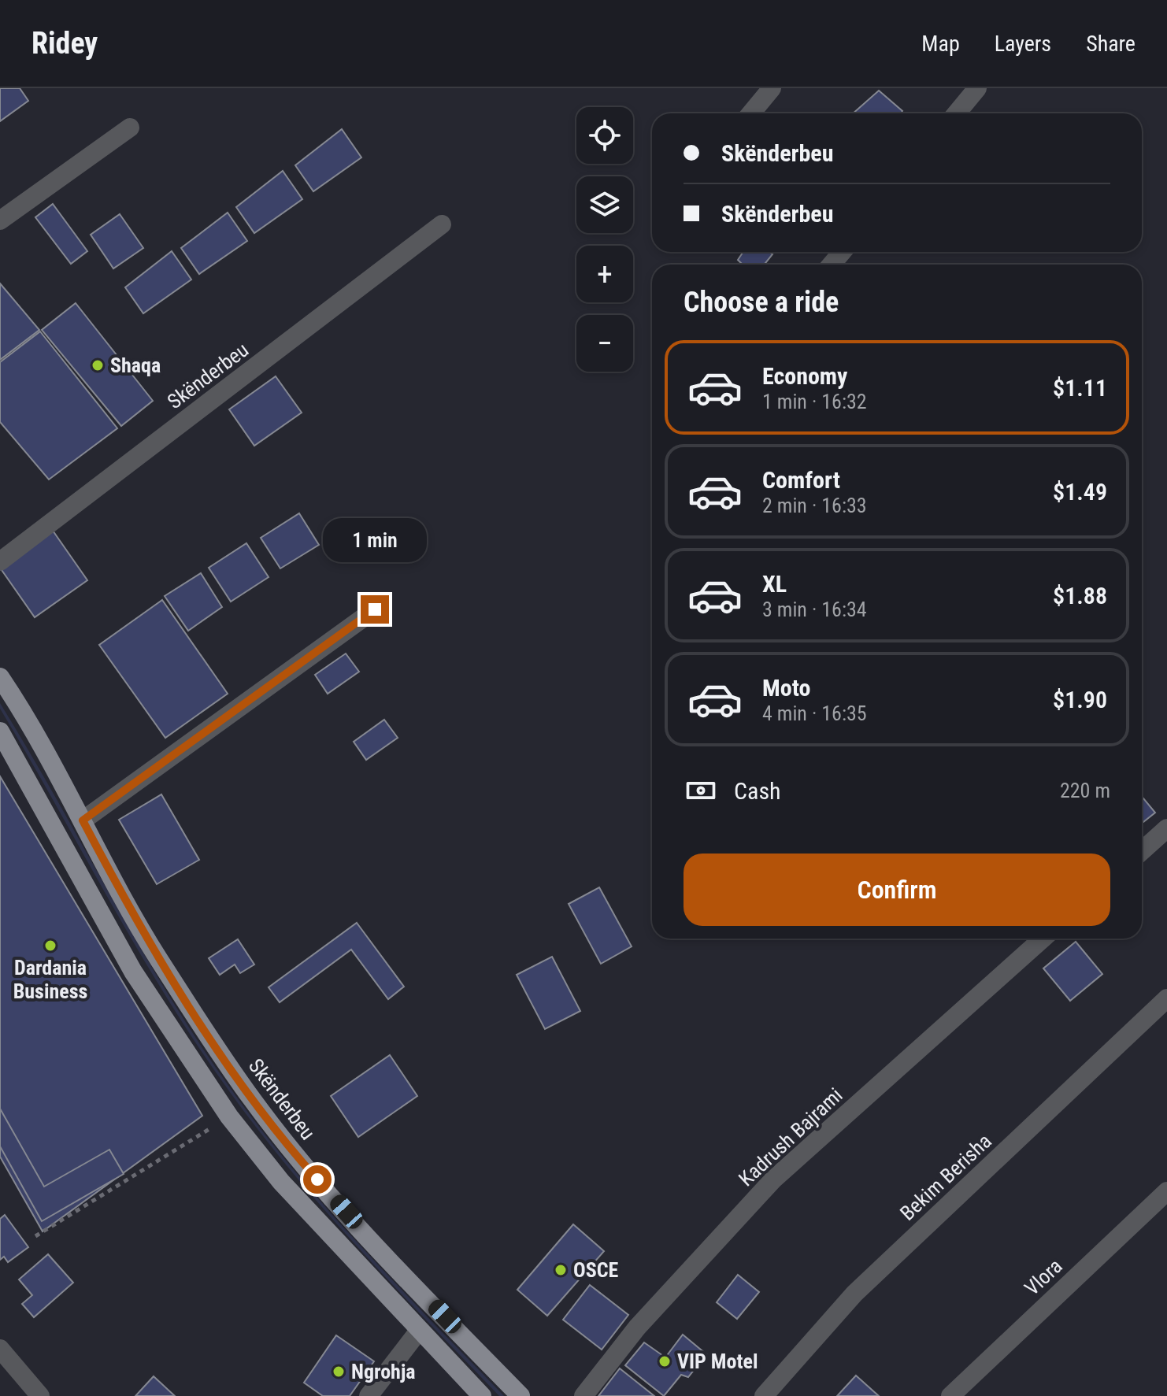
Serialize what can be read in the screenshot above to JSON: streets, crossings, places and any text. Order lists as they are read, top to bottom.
{
  "streets": {
    "main road": ["Skënderbeu"],
    "street": ["Kadrush Bajrami", "Bekim Berisha", "Vlora"]
  },
  "places": [
    "Shaqa",
    "Dardania Business",
    "OSCE",
    "VIP Motel",
    "Ngrohja"
  ],
  "page": {
    "header": "Ridey",
    "nav": ["Map", "Layers", "Share"],
    "map_buttons": ["+", "−"],
    "banner": ["Skënderbeu", "Skënderbeu"],
    "heading": "Choose a ride",
    "list": [
      {
        "name": "Economy",
        "note": "1 min · 16:32",
        "value": "$1.11"
      },
      {
        "name": "Comfort",
        "note": "2 min · 16:33",
        "value": "$1.49"
      },
      {
        "name": "XL",
        "note": "3 min · 16:34",
        "value": "$1.88"
      },
      {
        "name": "Moto",
        "note": "4 min · 16:35",
        "value": "$1.90"
      }
    ],
    "bubble": "1 min",
    "pay": ["Cash", "220 m"],
    "buttons": "Confirm"
  }
}
